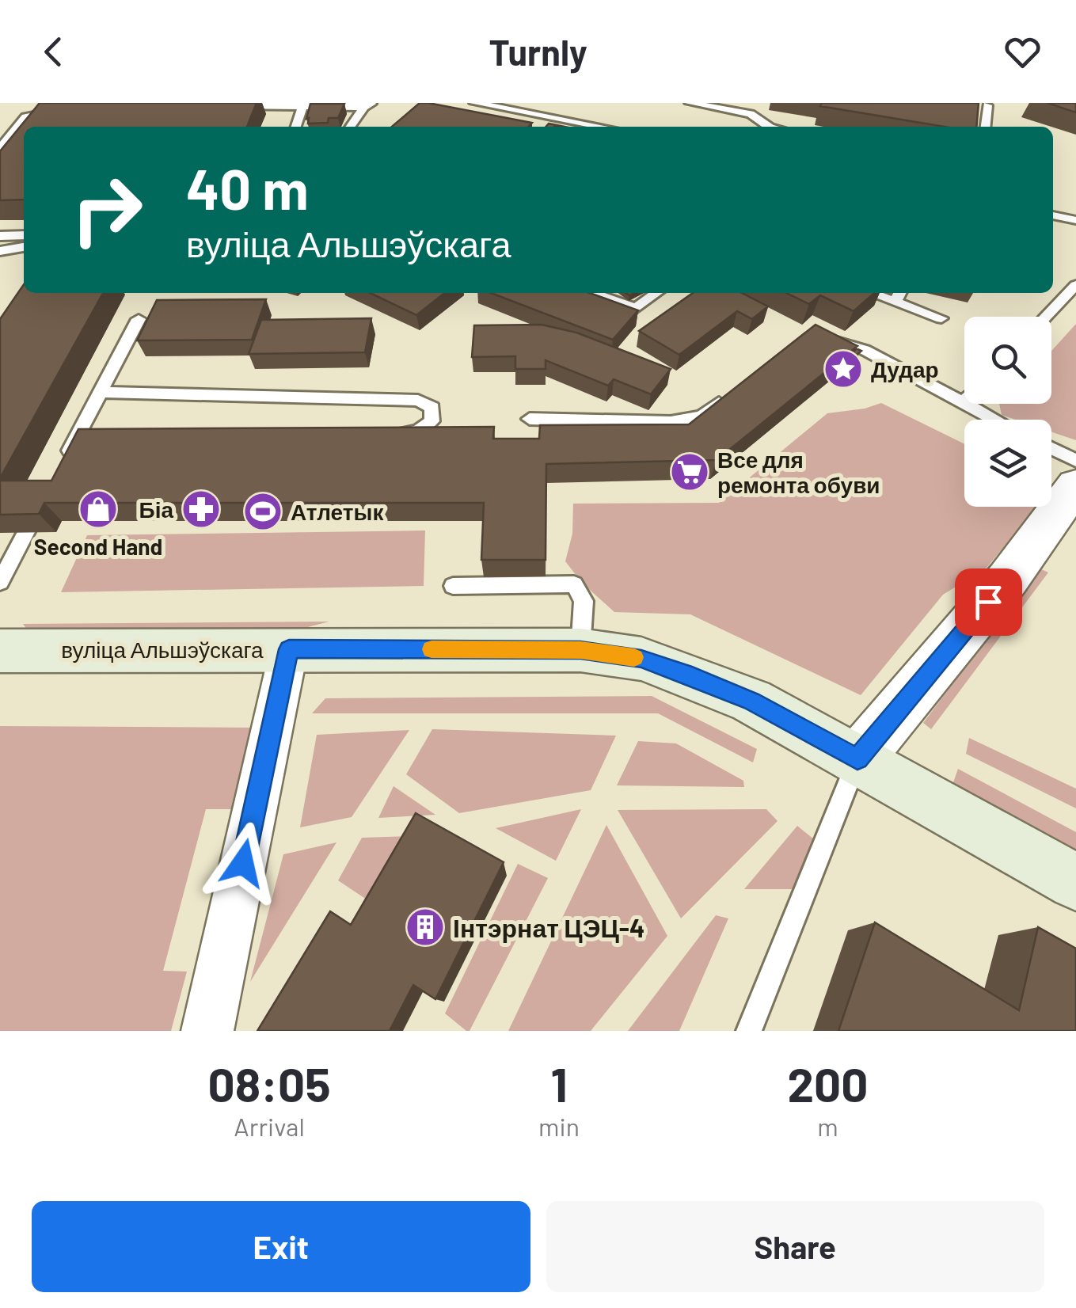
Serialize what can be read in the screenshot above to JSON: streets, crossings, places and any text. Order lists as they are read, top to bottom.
{
  "streets": {
    "main road": ["вуліца Альшэўскага"]
  },
  "places": {
    "place": ["Дудар"],
    "supermarket": ["Все для ремонта обуви"],
    "shop": ["Second Hand"],
    "pharmacy": ["Біа"],
    "sports": ["Атлетык"],
    "building": ["Інтэрнат ЦЭЦ-4"]
  },
  "page": {
    "header": "Turnly",
    "turn": ["40 m", "вуліца Альшэўскага"],
    "eta": [
      "08:05",
      "Arrival",
      "1",
      "min",
      "200",
      "m"
    ],
    "buttons": ["Exit", "Share"]
  }
}
